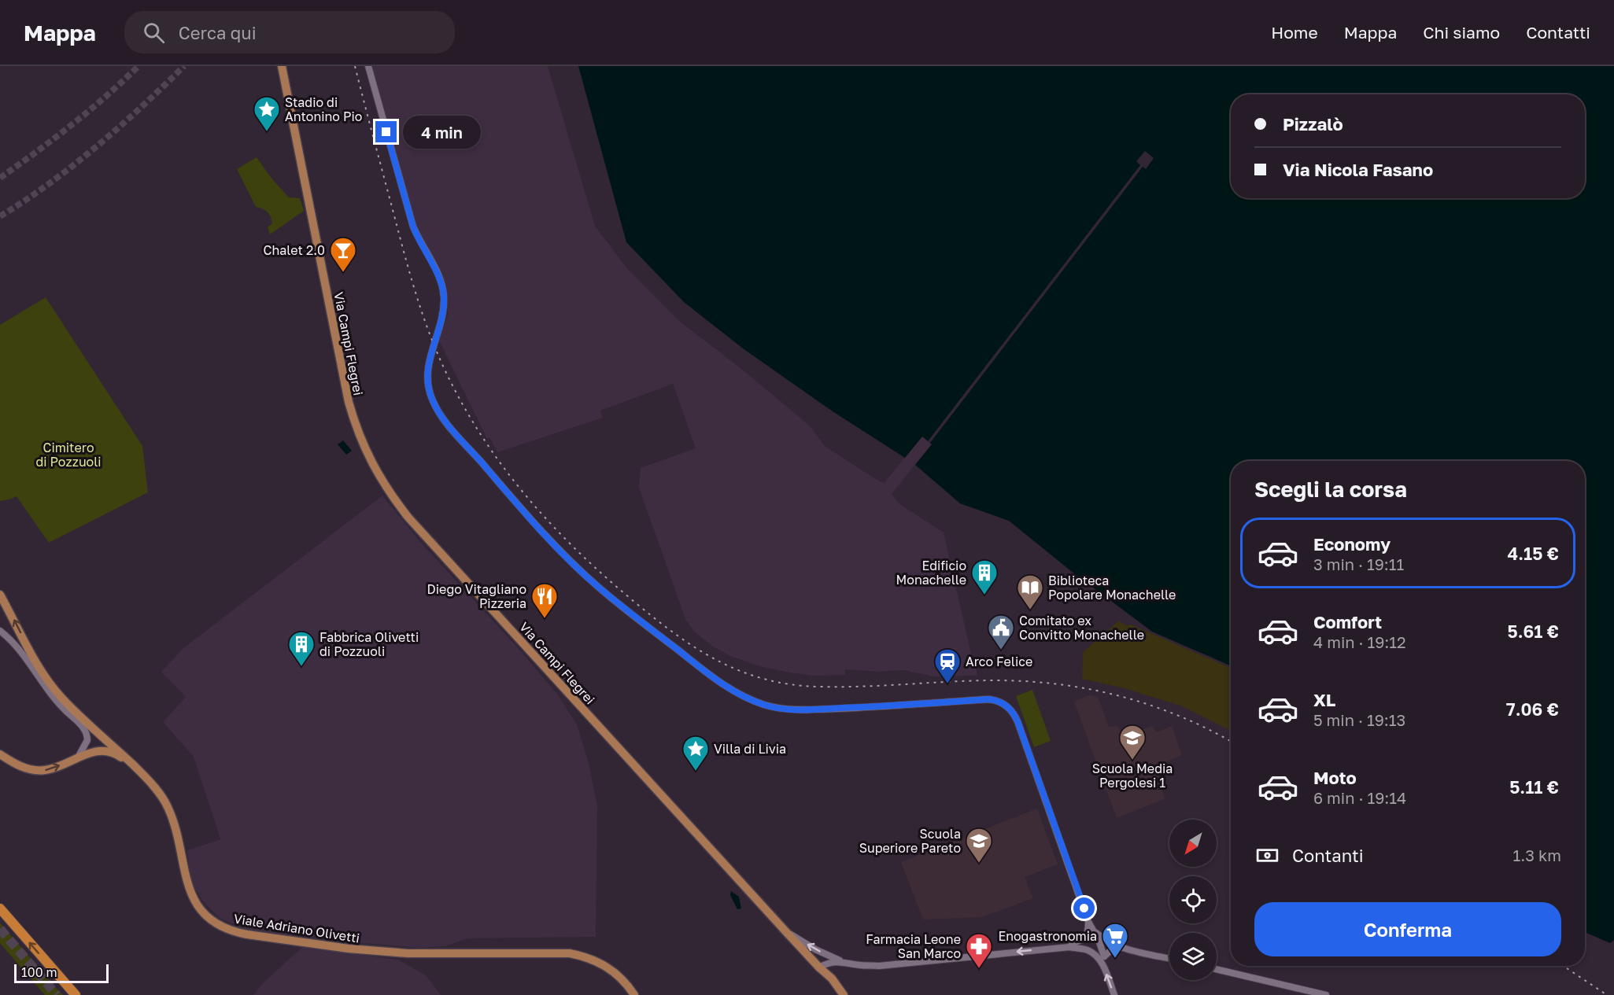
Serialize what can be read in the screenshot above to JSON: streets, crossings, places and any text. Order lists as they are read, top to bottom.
{
  "streets": {
    "main road": ["Via Campi Flegrei", "Viale Adriano Olivetti"]
  },
  "parks": ["Cimitero di Pozzuoli"],
  "places": {
    "place": ["Stadio di Antonino Pio", "Villa di Livia"],
    "bar": ["Chalet 2.0"],
    "building": ["Edificio Monachelle", "Fabbrica Olivetti di Pozzuoli"],
    "library": ["Biblioteca Popolare Monachelle"],
    "restaurant": ["Diego Vitagliano Pizzeria"],
    "public building": ["Comitato ex Convitto Monachelle"],
    "station": ["Arco Felice"],
    "school or university": ["Scuola Media Pergolesi 1", "Scuola Superiore Pareto"],
    "supermarket": ["Enogastronomia"],
    "pharmacy": ["Farmacia Leone San Marco"]
  },
  "scale_bar": "100 m",
  "north": "bottom left",
  "page": {
    "header": "Mappa",
    "search": "Cerca qui",
    "nav": [
      "Home",
      "Mappa",
      "Chi siamo",
      "Contatti"
    ],
    "banner": ["Pizzalò", "Via Nicola Fasano"],
    "bubble": "4 min",
    "heading": "Scegli la corsa",
    "list": [
      {
        "name": "Economy",
        "note": "3 min · 19:11",
        "value": "4.15 €"
      },
      {
        "name": "Comfort",
        "note": "4 min · 19:12",
        "value": "5.61 €"
      },
      {
        "name": "XL",
        "note": "5 min · 19:13",
        "value": "7.06 €"
      },
      {
        "name": "Moto",
        "note": "6 min · 19:14",
        "value": "5.11 €"
      }
    ],
    "pay": ["Contanti", "1.3 km"],
    "buttons": "Conferma",
    "scale": "100 m"
  }
}
